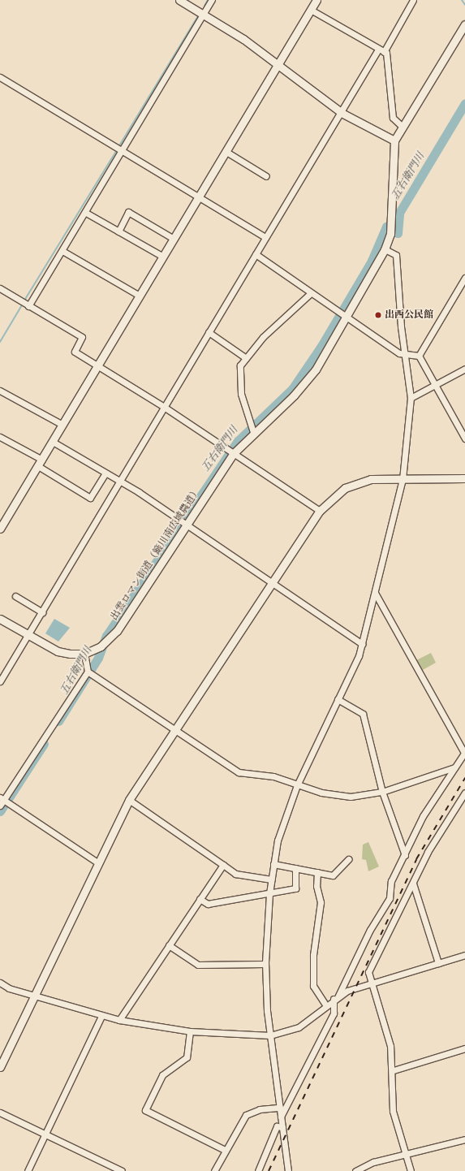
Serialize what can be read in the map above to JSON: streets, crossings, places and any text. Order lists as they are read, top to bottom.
{
  "streets": {
    "street": ["出雲ロマン街道（簸川南広域農道）"]
  },
  "water": ["五右衛門川"],
  "places": ["出西公民館"]
}
